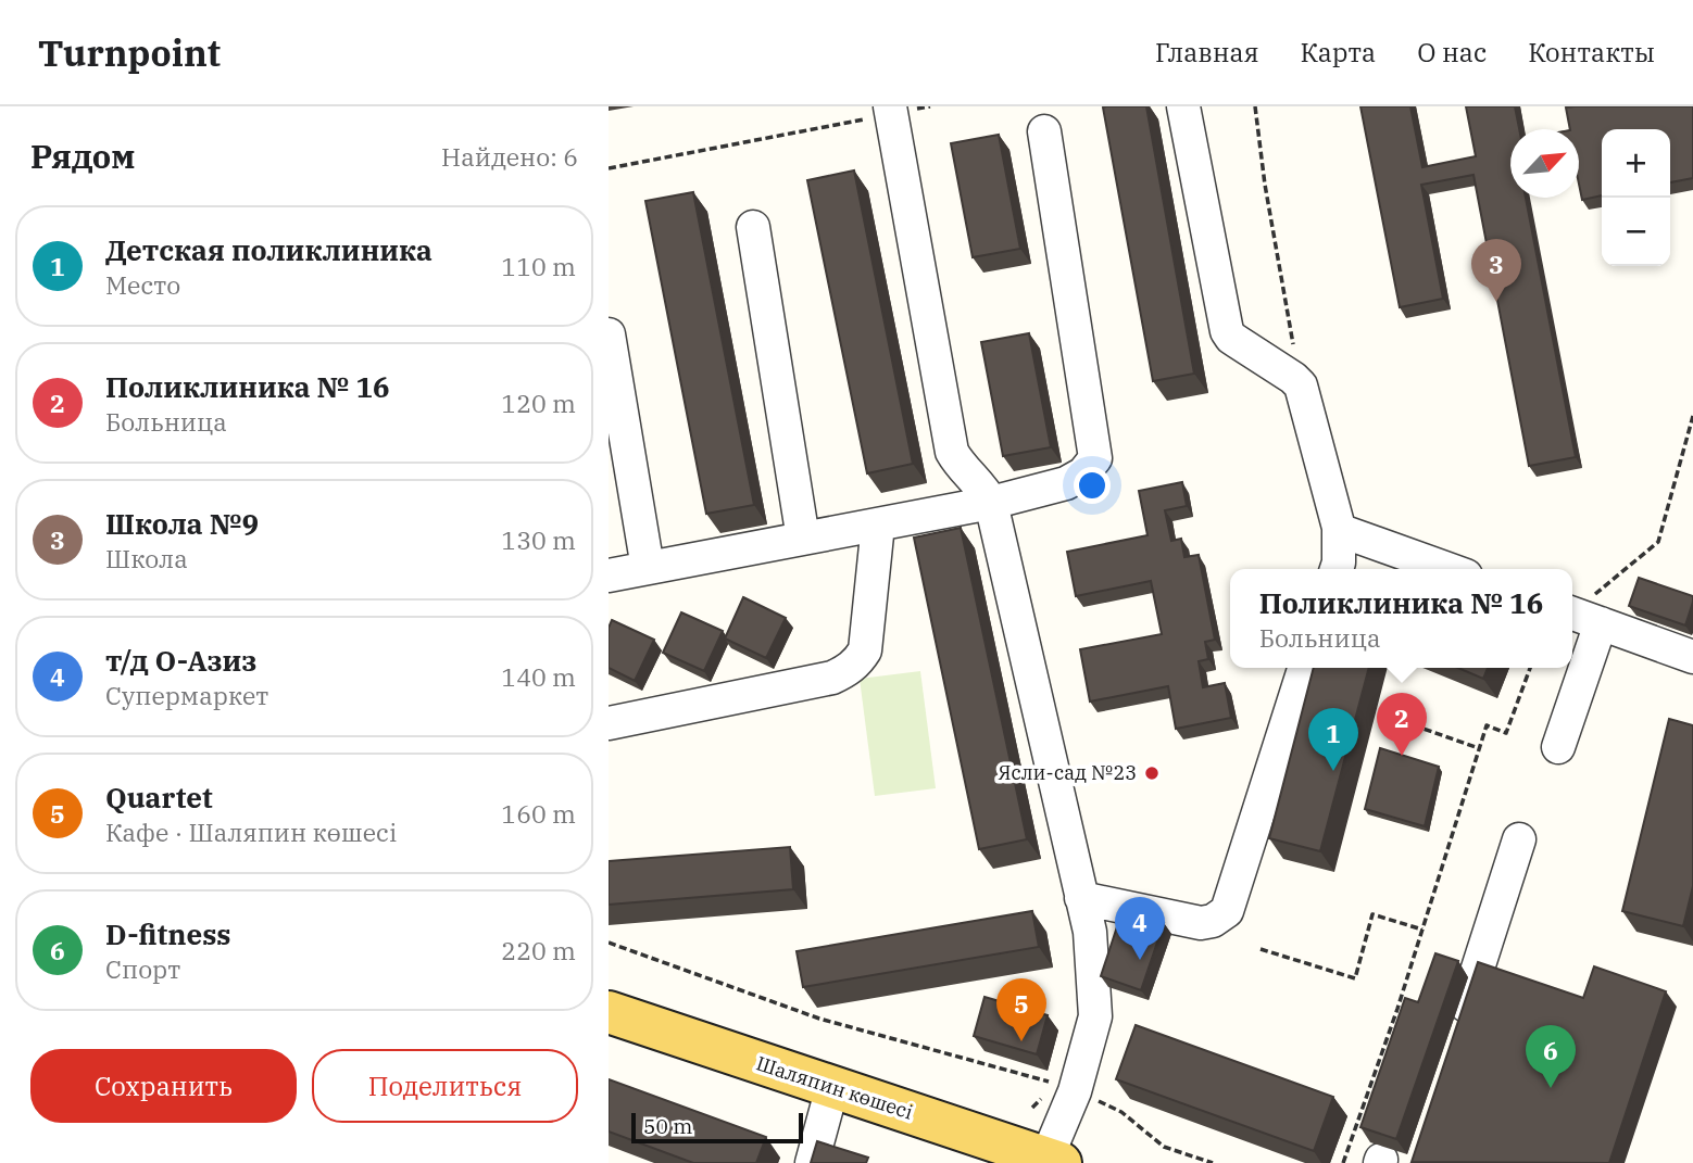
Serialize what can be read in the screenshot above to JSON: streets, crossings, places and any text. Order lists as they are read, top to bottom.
{
  "streets": {
    "main road": ["Шаляпин көшесі"]
  },
  "places": ["Ясли-сад №23"],
  "scale_bar": "50 m",
  "north": "top right",
  "page": {
    "header": "Turnpoint",
    "nav": [
      "Главная",
      "Карта",
      "О нас",
      "Контакты"
    ],
    "heading": ["Рядом", "Найдено: 6"],
    "map_buttons": ["+", "−"],
    "list": [
      {
        "mark": "1",
        "name": "Детская поликлиника",
        "note": "Место",
        "value": "110 m"
      },
      {
        "mark": "2",
        "name": "Поликлиника № 16",
        "note": "Больница",
        "value": "120 m"
      },
      {
        "mark": "3",
        "name": "Школа №9",
        "note": "Школа",
        "value": "130 m"
      },
      {
        "mark": "4",
        "name": "т/д О-Азиз",
        "note": "Супермаркет",
        "value": "140 m"
      },
      {
        "mark": "5",
        "name": "Quartet",
        "note": "Кафе · Шаляпин көшесі",
        "value": "160 m"
      },
      {
        "mark": "6",
        "name": "D-fitness",
        "note": "Спорт",
        "value": "220 m"
      }
    ],
    "pins": [
      "3",
      "2",
      "1",
      "4",
      "5",
      "6"
    ],
    "popup": ["Поликлиника № 16", "Больница"],
    "buttons": ["Сохранить", "Поделиться"],
    "scale": "50 m"
  }
}
